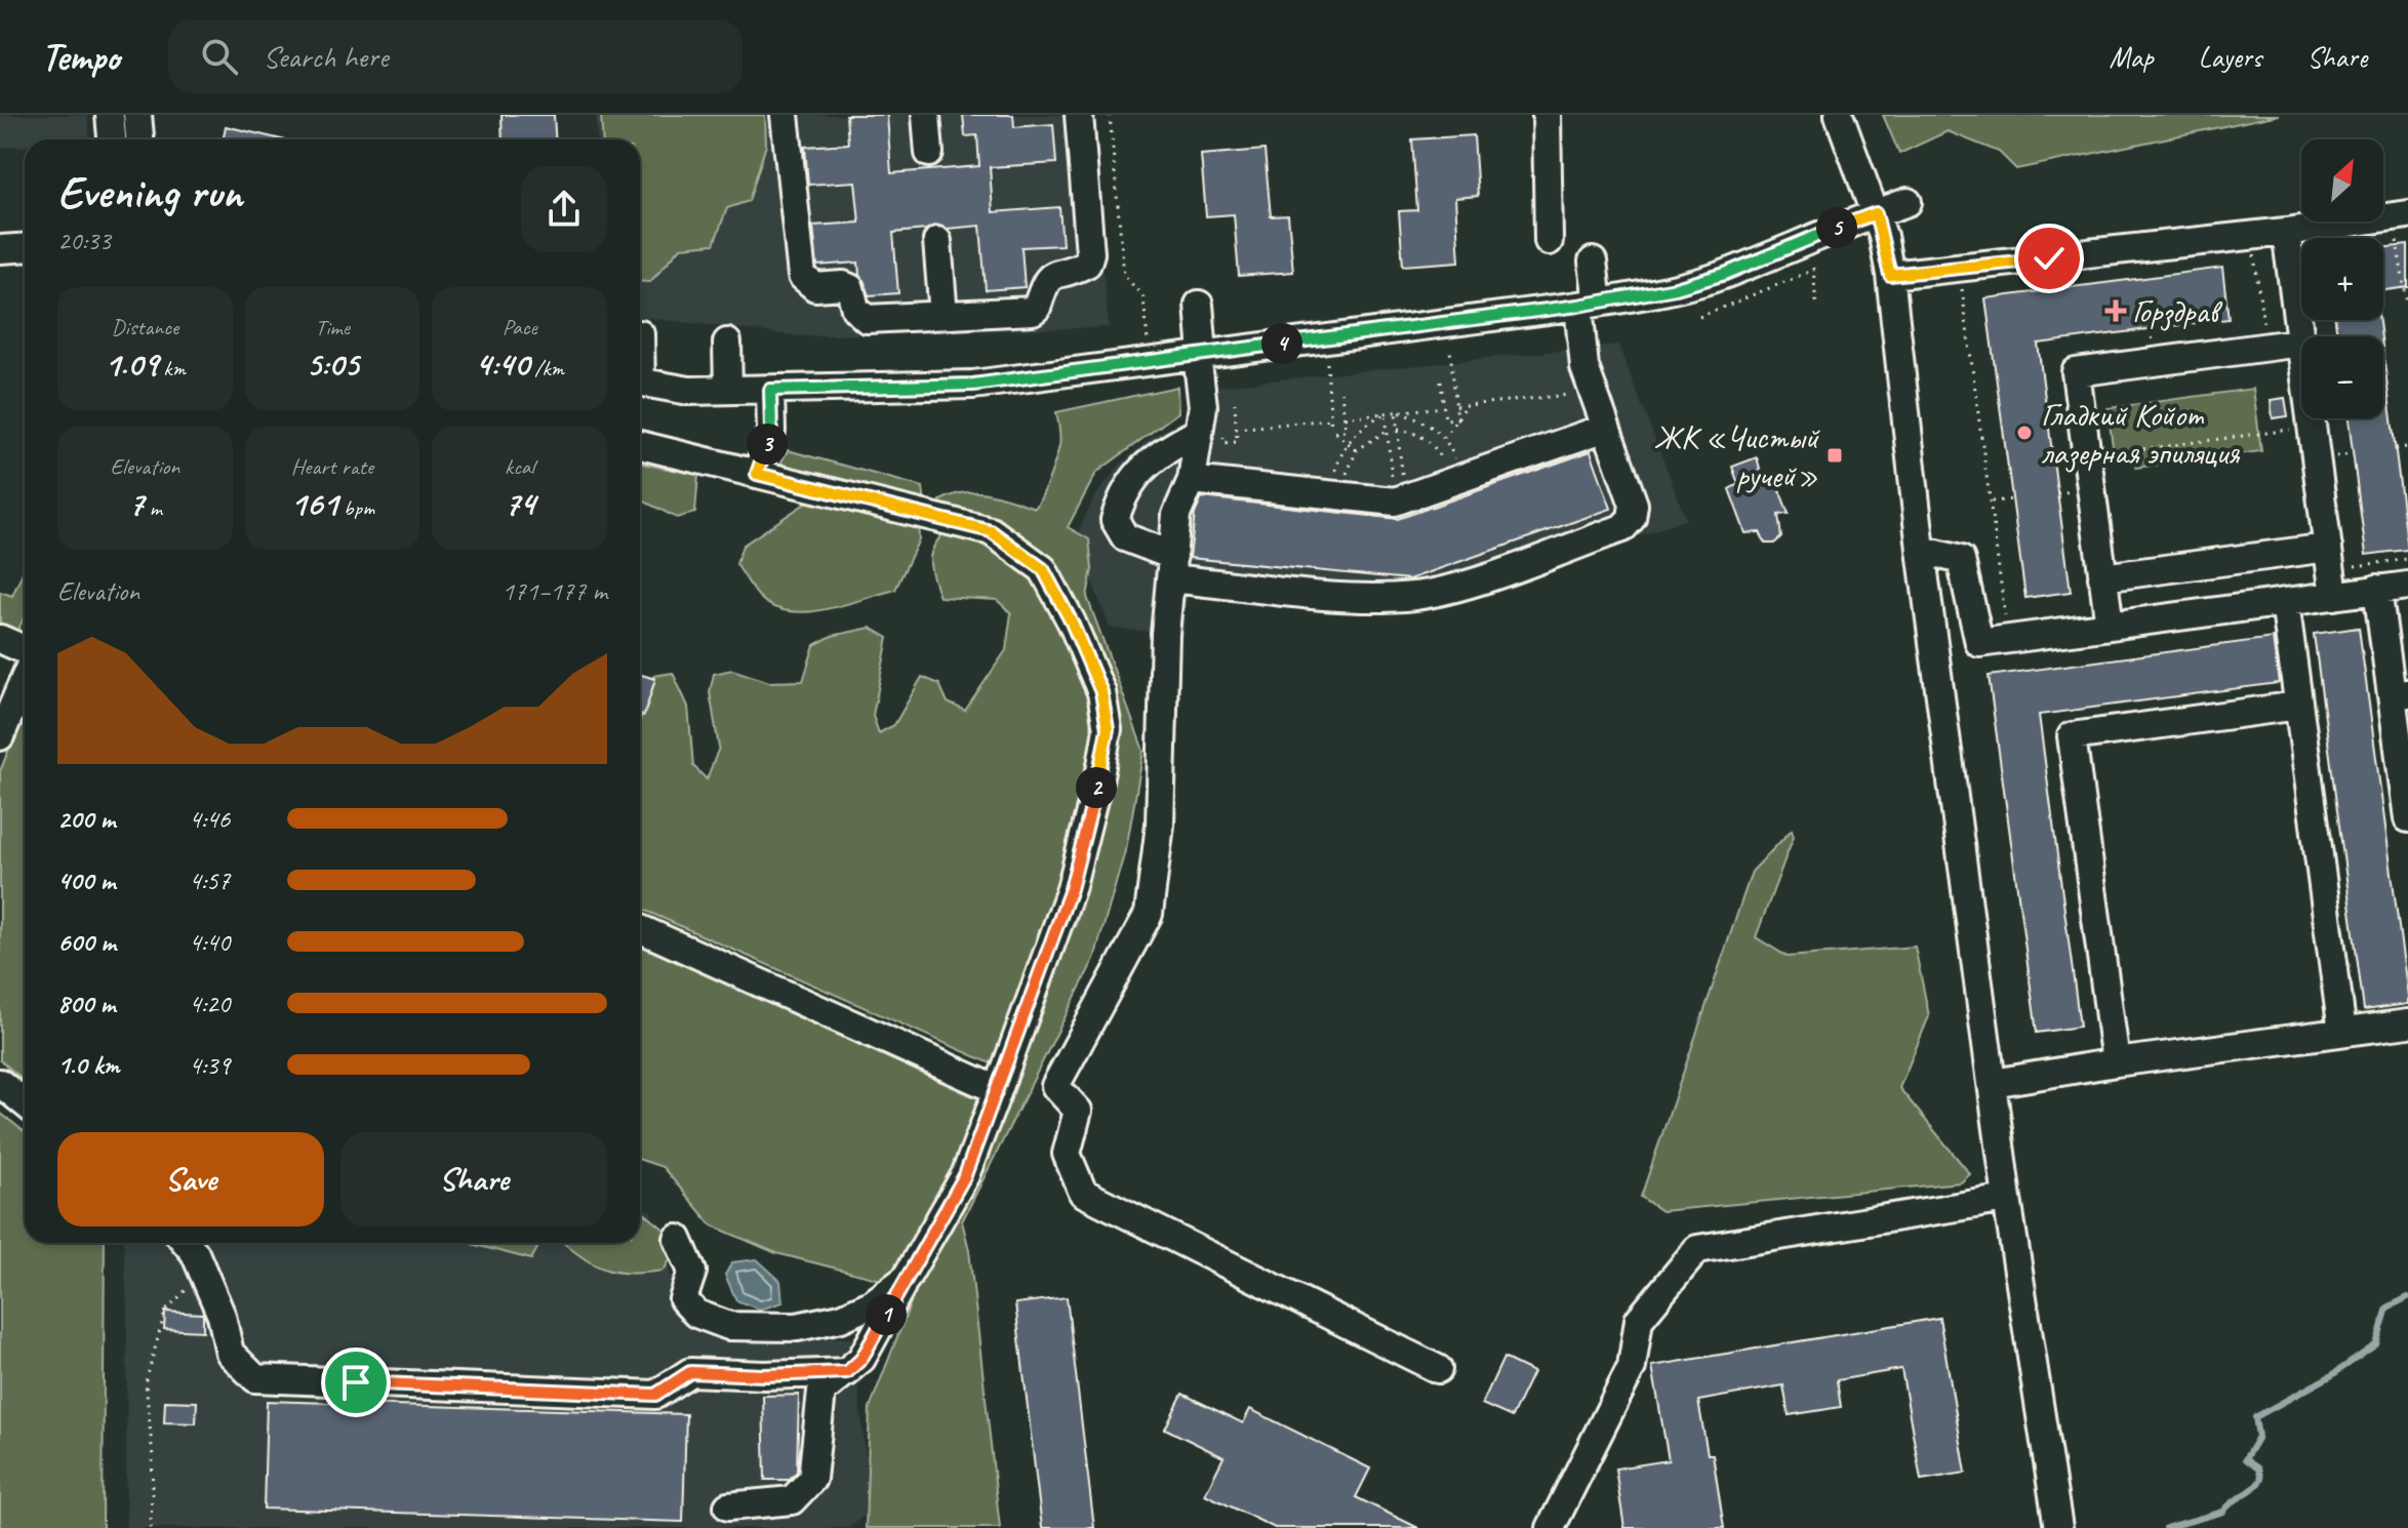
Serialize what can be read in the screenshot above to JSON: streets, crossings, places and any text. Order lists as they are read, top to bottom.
{
  "places": {
    "health": ["Горздрав"],
    "other": ["Гладкий Койот лазерная эпиляция"],
    "transit": ["ЖК «Чистый ручей»"]
  },
  "north": "top right",
  "page": {
    "header": "Tempo",
    "search": "Search here",
    "nav": ["Map", "Layers", "Share"],
    "map_buttons": ["+", "−"],
    "heading": ["Evening run", "20:33"],
    "pins": [
      "5",
      "4",
      "3",
      "2",
      "1"
    ],
    "stats": [
      ["Distance", "1.09 km"],
      ["Time", "5:05"],
      ["Pace", "4:40 /km"],
      ["Elevation", "7 m"],
      ["Heart rate", "161 bpm"],
      ["kcal", "74"]
    ],
    "chart": ["Elevation", "171–177 m"],
    "list": [
      {
        "name": "200 m",
        "note": "4:46"
      },
      {
        "name": "400 m",
        "note": "4:57"
      },
      {
        "name": "600 m",
        "note": "4:40"
      },
      {
        "name": "800 m",
        "note": "4:20"
      },
      {
        "name": "1.0 km",
        "note": "4:39"
      }
    ],
    "buttons": ["Save", "Share"]
  }
}
